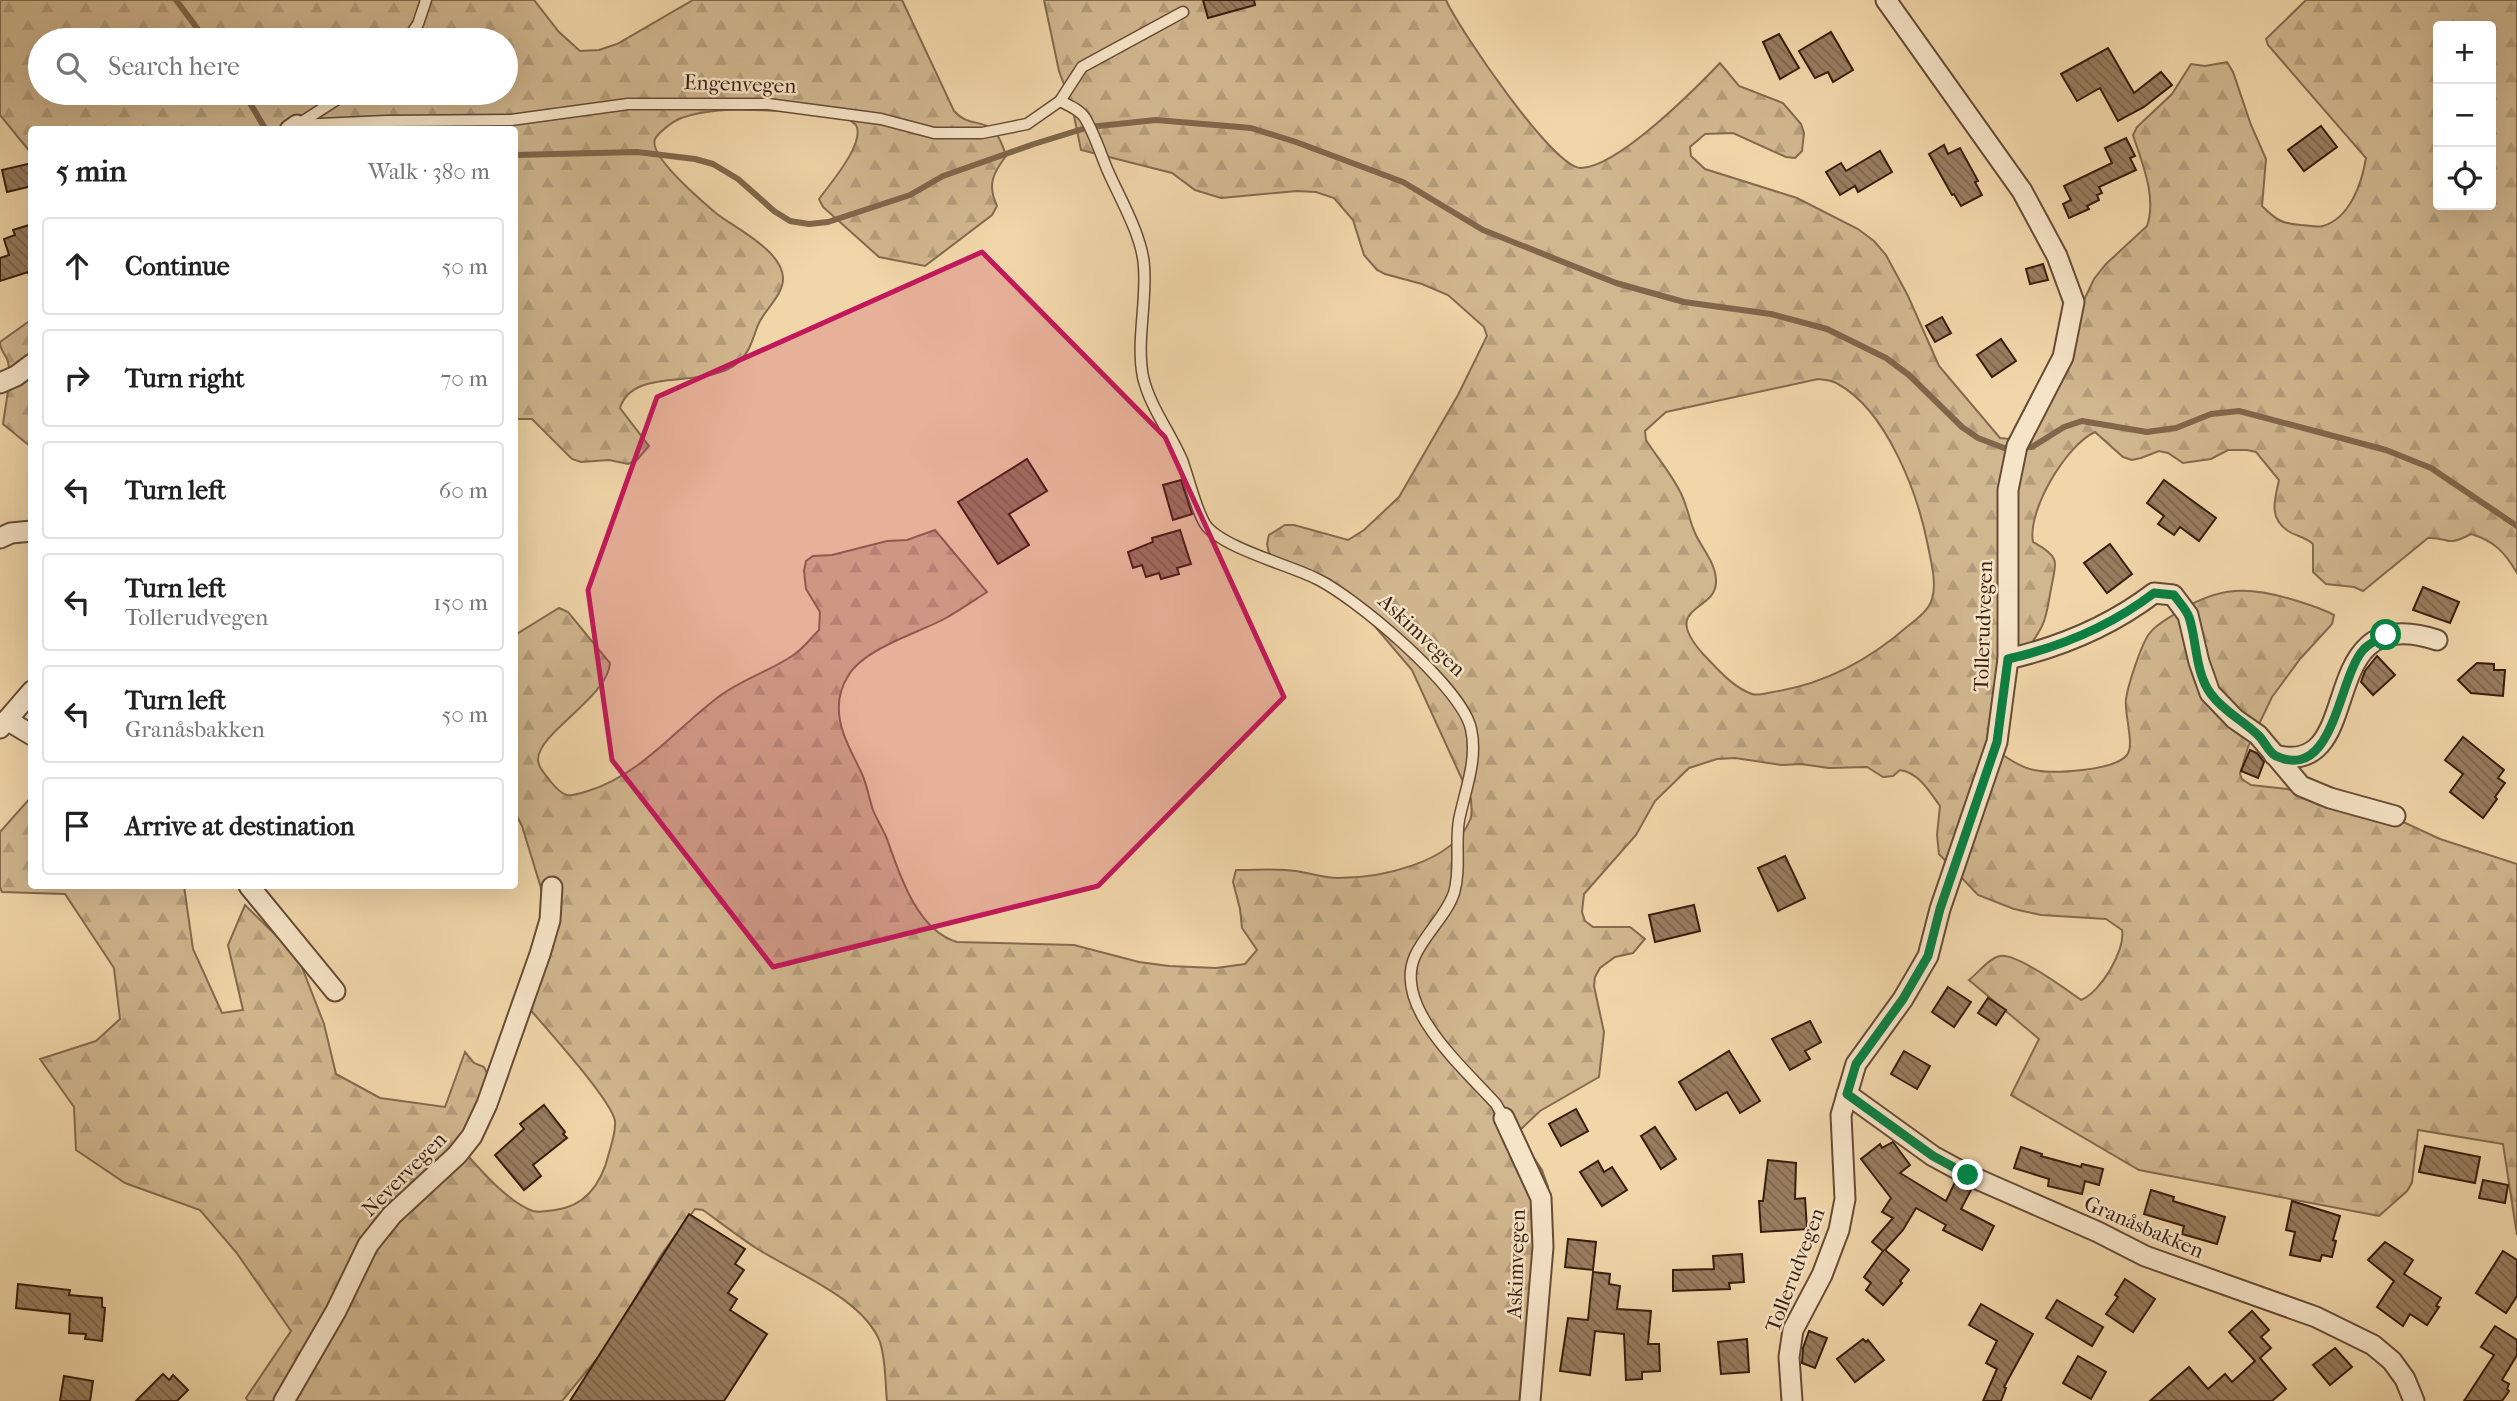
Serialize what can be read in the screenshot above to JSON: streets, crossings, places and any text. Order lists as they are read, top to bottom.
{
  "streets": {
    "street": [
      "Tollerudvegen",
      "Askimvegen",
      "Nevervegen",
      "Granåsbakken"
    ],
    "lane": ["Engenvegen"]
  },
  "crossings": [
    ["Engenvegen", "Askimvegen"],
    ["Tollerudvegen", "Granåsbakken"]
  ],
  "page": {
    "map_buttons": ["+", "−"],
    "search": "Search here",
    "heading": ["5 min", "Walk · 380 m"],
    "list": [
      ["Continue", "50 m"],
      ["Turn right", "70 m"],
      ["Turn left", "60 m"],
      ["Turn left", "Tollerudvegen", "150 m"],
      ["Turn left", "Granåsbakken", "50 m"],
      "Arrive at destination"
    ]
  }
}
